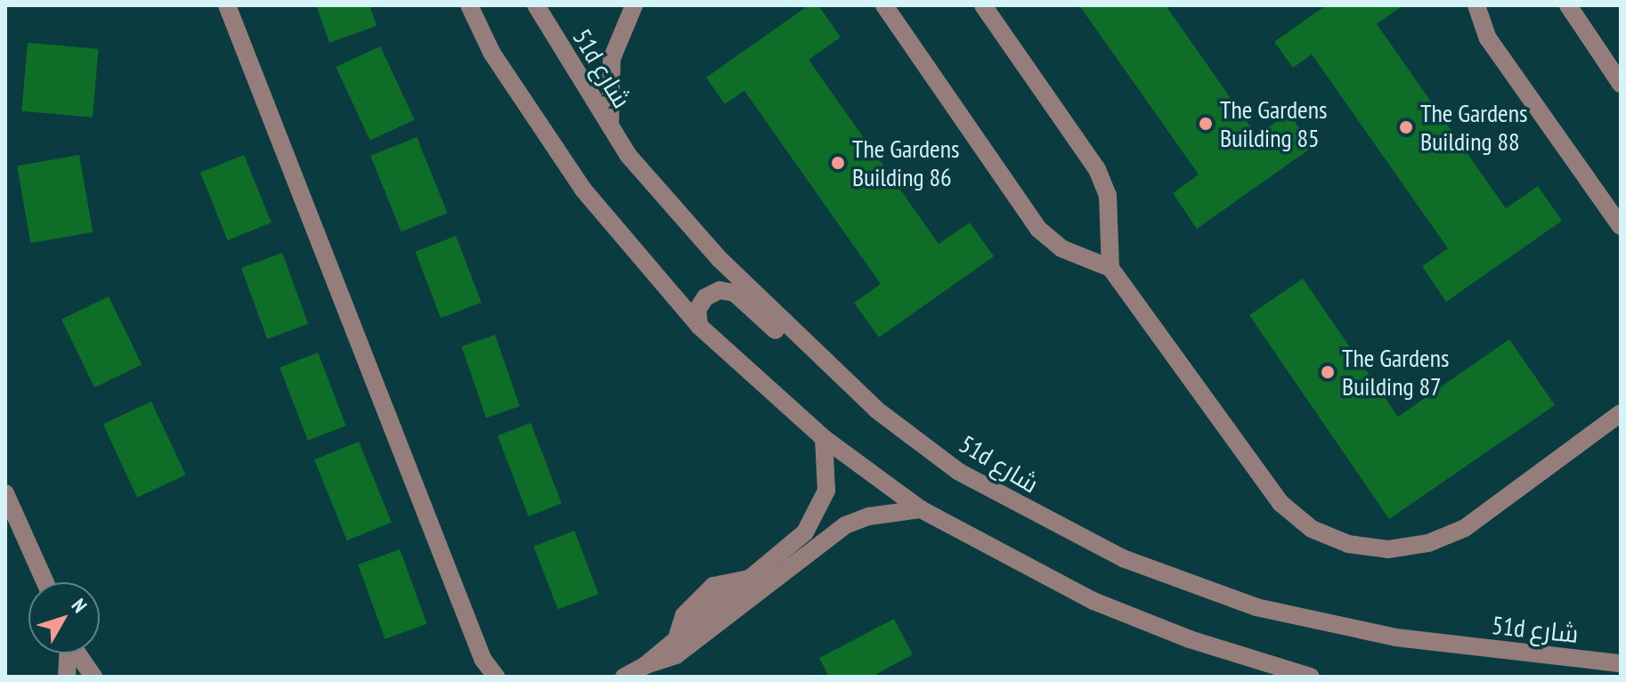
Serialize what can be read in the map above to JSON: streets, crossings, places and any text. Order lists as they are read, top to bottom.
{
  "streets": {
    "street": ["51d شارع"]
  },
  "places": [
    "The Gardens Building 85",
    "The Gardens Building 88",
    "The Gardens Building 86",
    "The Gardens Building 87"
  ],
  "north": "top right"
}
